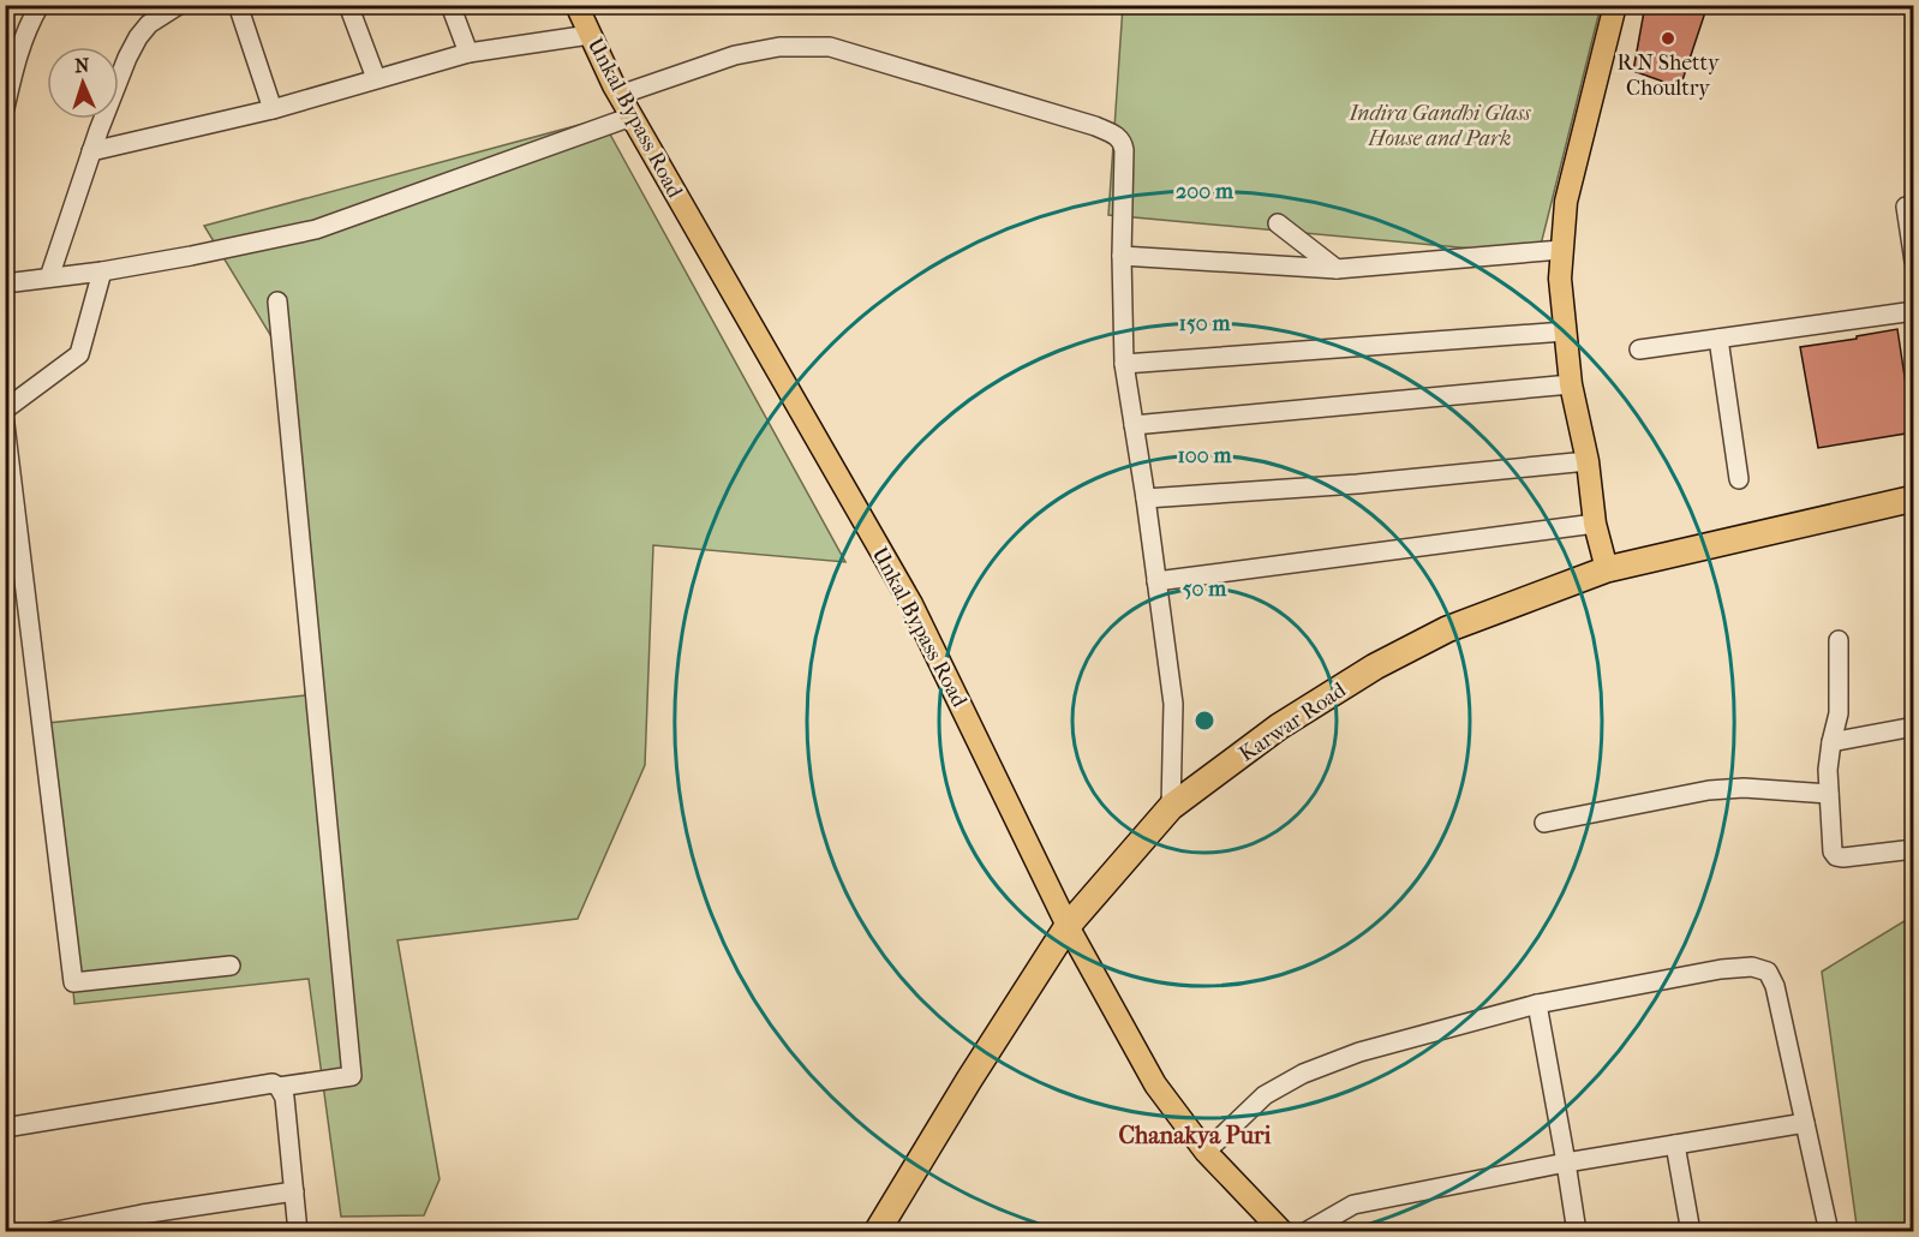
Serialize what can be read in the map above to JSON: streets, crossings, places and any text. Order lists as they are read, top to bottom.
{
  "streets": {
    "highway": ["Karwar Road"],
    "main road": ["Unkal Bypass Road"]
  },
  "crossings": [
    ["Unkal Bypass Road", "Karwar Road"]
  ],
  "districts": ["Chanakya Puri"],
  "parks": ["Indira Gandhi Glass House and Park"],
  "places": ["R N Shetty Choultry"],
  "north": "top",
  "rings": [
    "200 m",
    "150 m",
    "100 m",
    "50 m"
  ]
}
